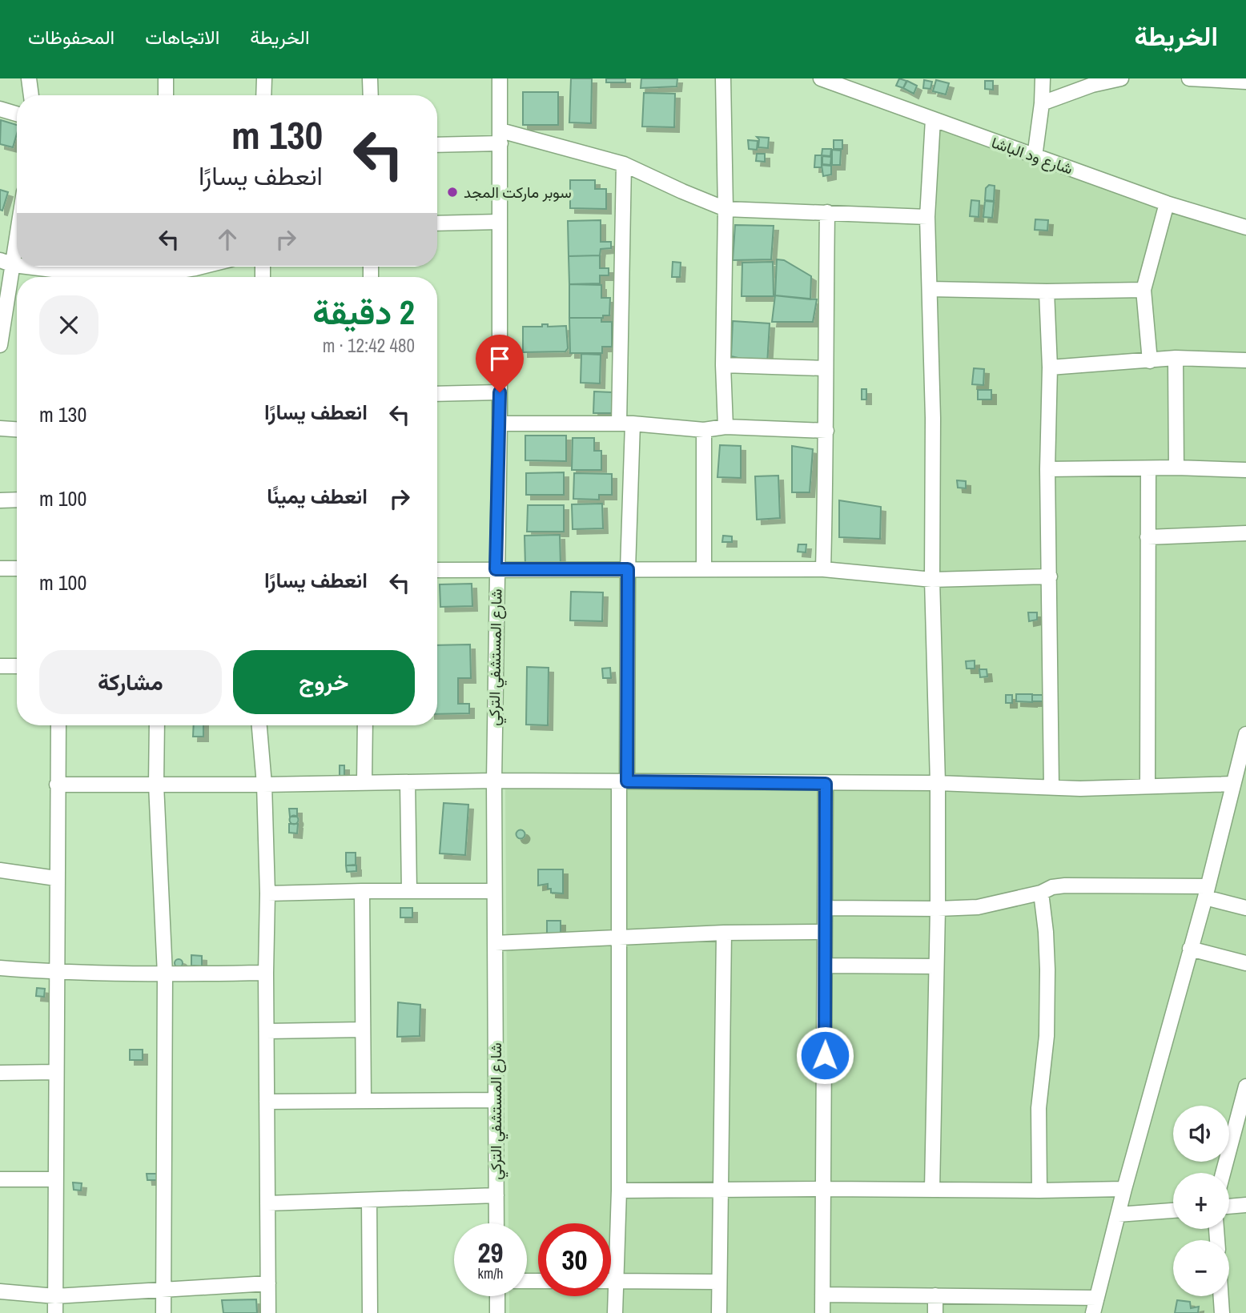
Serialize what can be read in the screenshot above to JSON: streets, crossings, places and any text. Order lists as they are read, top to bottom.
{
  "streets": {
    "street": ["شارع ود الباشا", "شارع المستشفي التركي"]
  },
  "places": ["سوبر ماركت المجد"],
  "page": {
    "header": "الخريطة",
    "nav": ["الخريطة", "الاتجاهات", "المحفوظات"],
    "turn": ["130 m", "انعطف يسارًا"],
    "heading": ["2 دقيقة", "480 m · 12:42"],
    "list": [
      {
        "name": "انعطف يسارًا",
        "value": "130 m"
      },
      {
        "name": "انعطف يمينًا",
        "value": "100 m"
      },
      {
        "name": "انعطف يسارًا",
        "value": "100 m"
      }
    ],
    "buttons": ["خروج", "مشاركة"],
    "map_buttons": ["+", "−"],
    "speed": "29 km/h",
    "limit": "30"
  }
}
